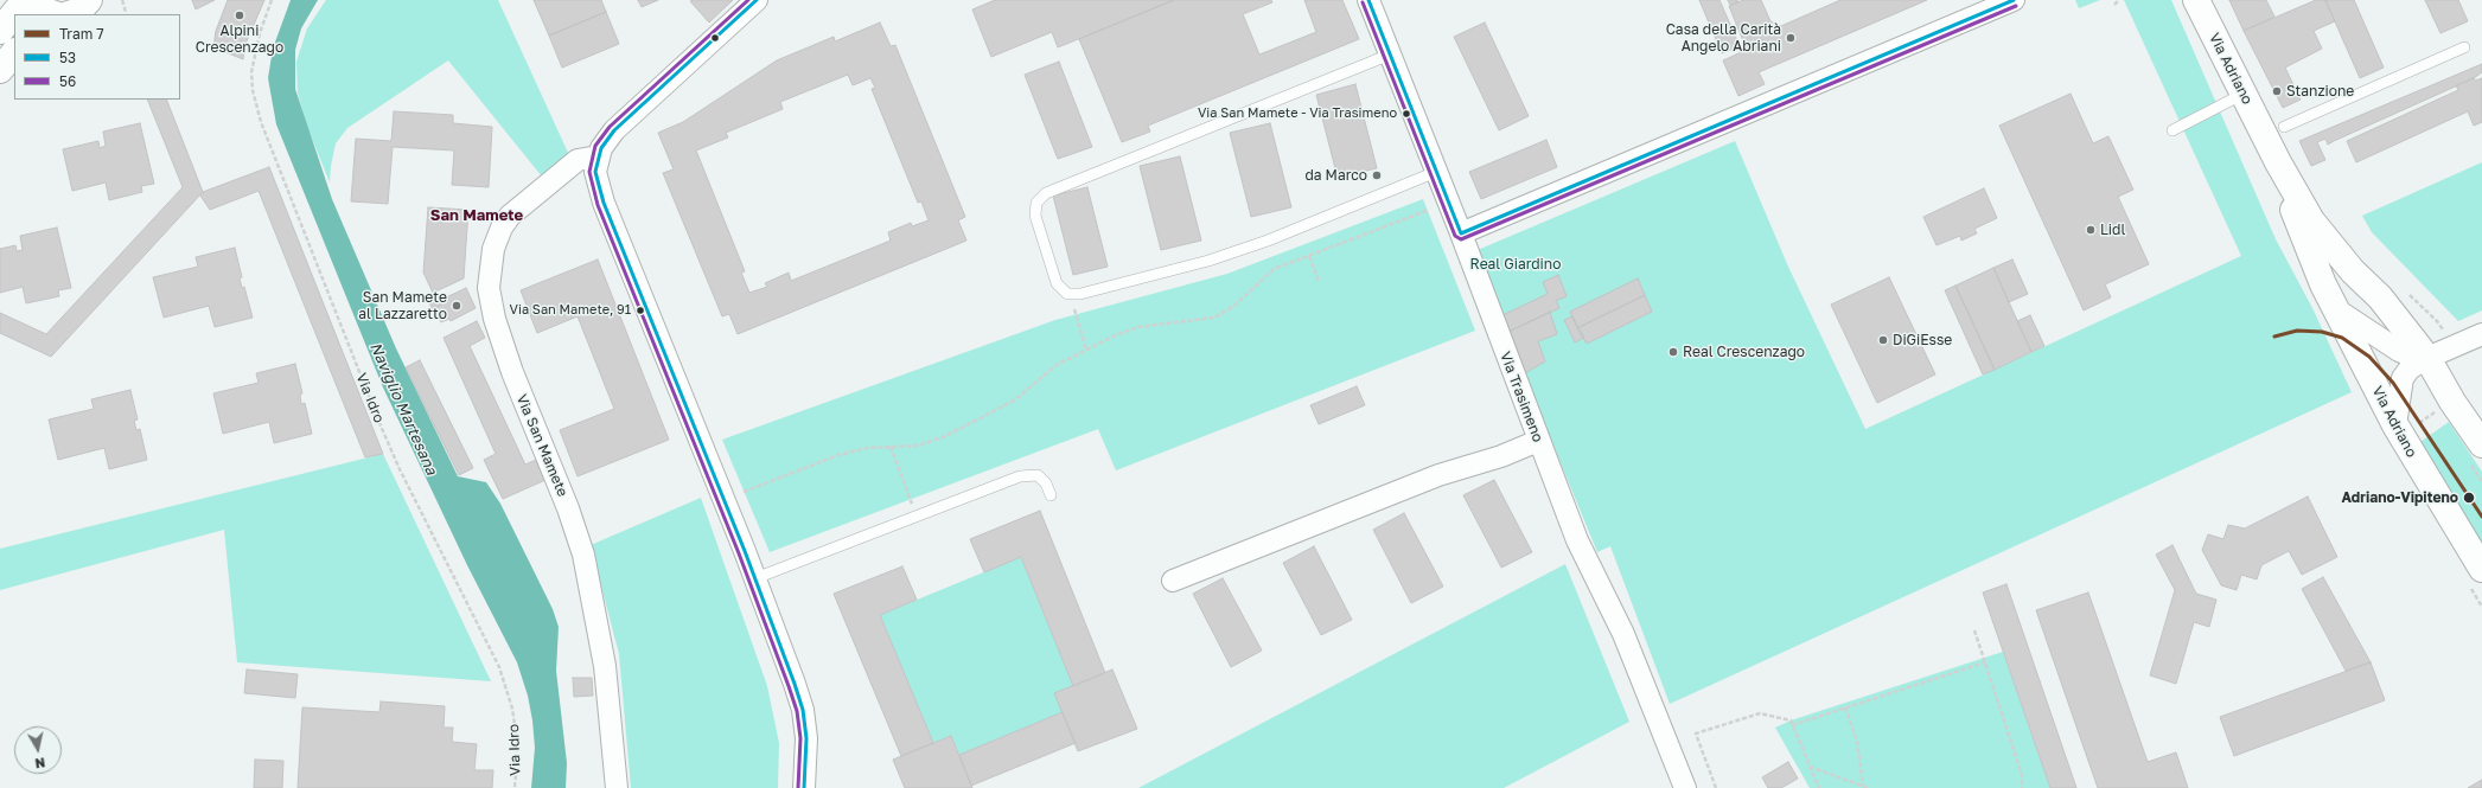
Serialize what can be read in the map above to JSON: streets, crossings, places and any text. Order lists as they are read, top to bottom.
{
  "streets": {
    "street": ["Via Adriano", "Via Trasimeno", "Via San Mamete"],
    "path": ["Via Idro"]
  },
  "districts": ["San Mamete"],
  "water": ["Naviglio Martesana"],
  "parks": ["Real Giardino"],
  "places": [
    "Alpini Crescenzago",
    "Casa della Carità Angelo Abriani",
    "Stanzione",
    "Via San Mamete - Via Trasimeno",
    "da Marco",
    "Lidl",
    "San Mamete al Lazzaretto",
    "Via San Mamete, 91",
    "DiGiEsse",
    "Real Crescenzago",
    "Adriano-Vipiteno"
  ],
  "lines": ["transit line 53", "transit line 56", "tram line 7"],
  "legend": ["Tram 7", "53", "56"],
  "north": "bottom"
}
